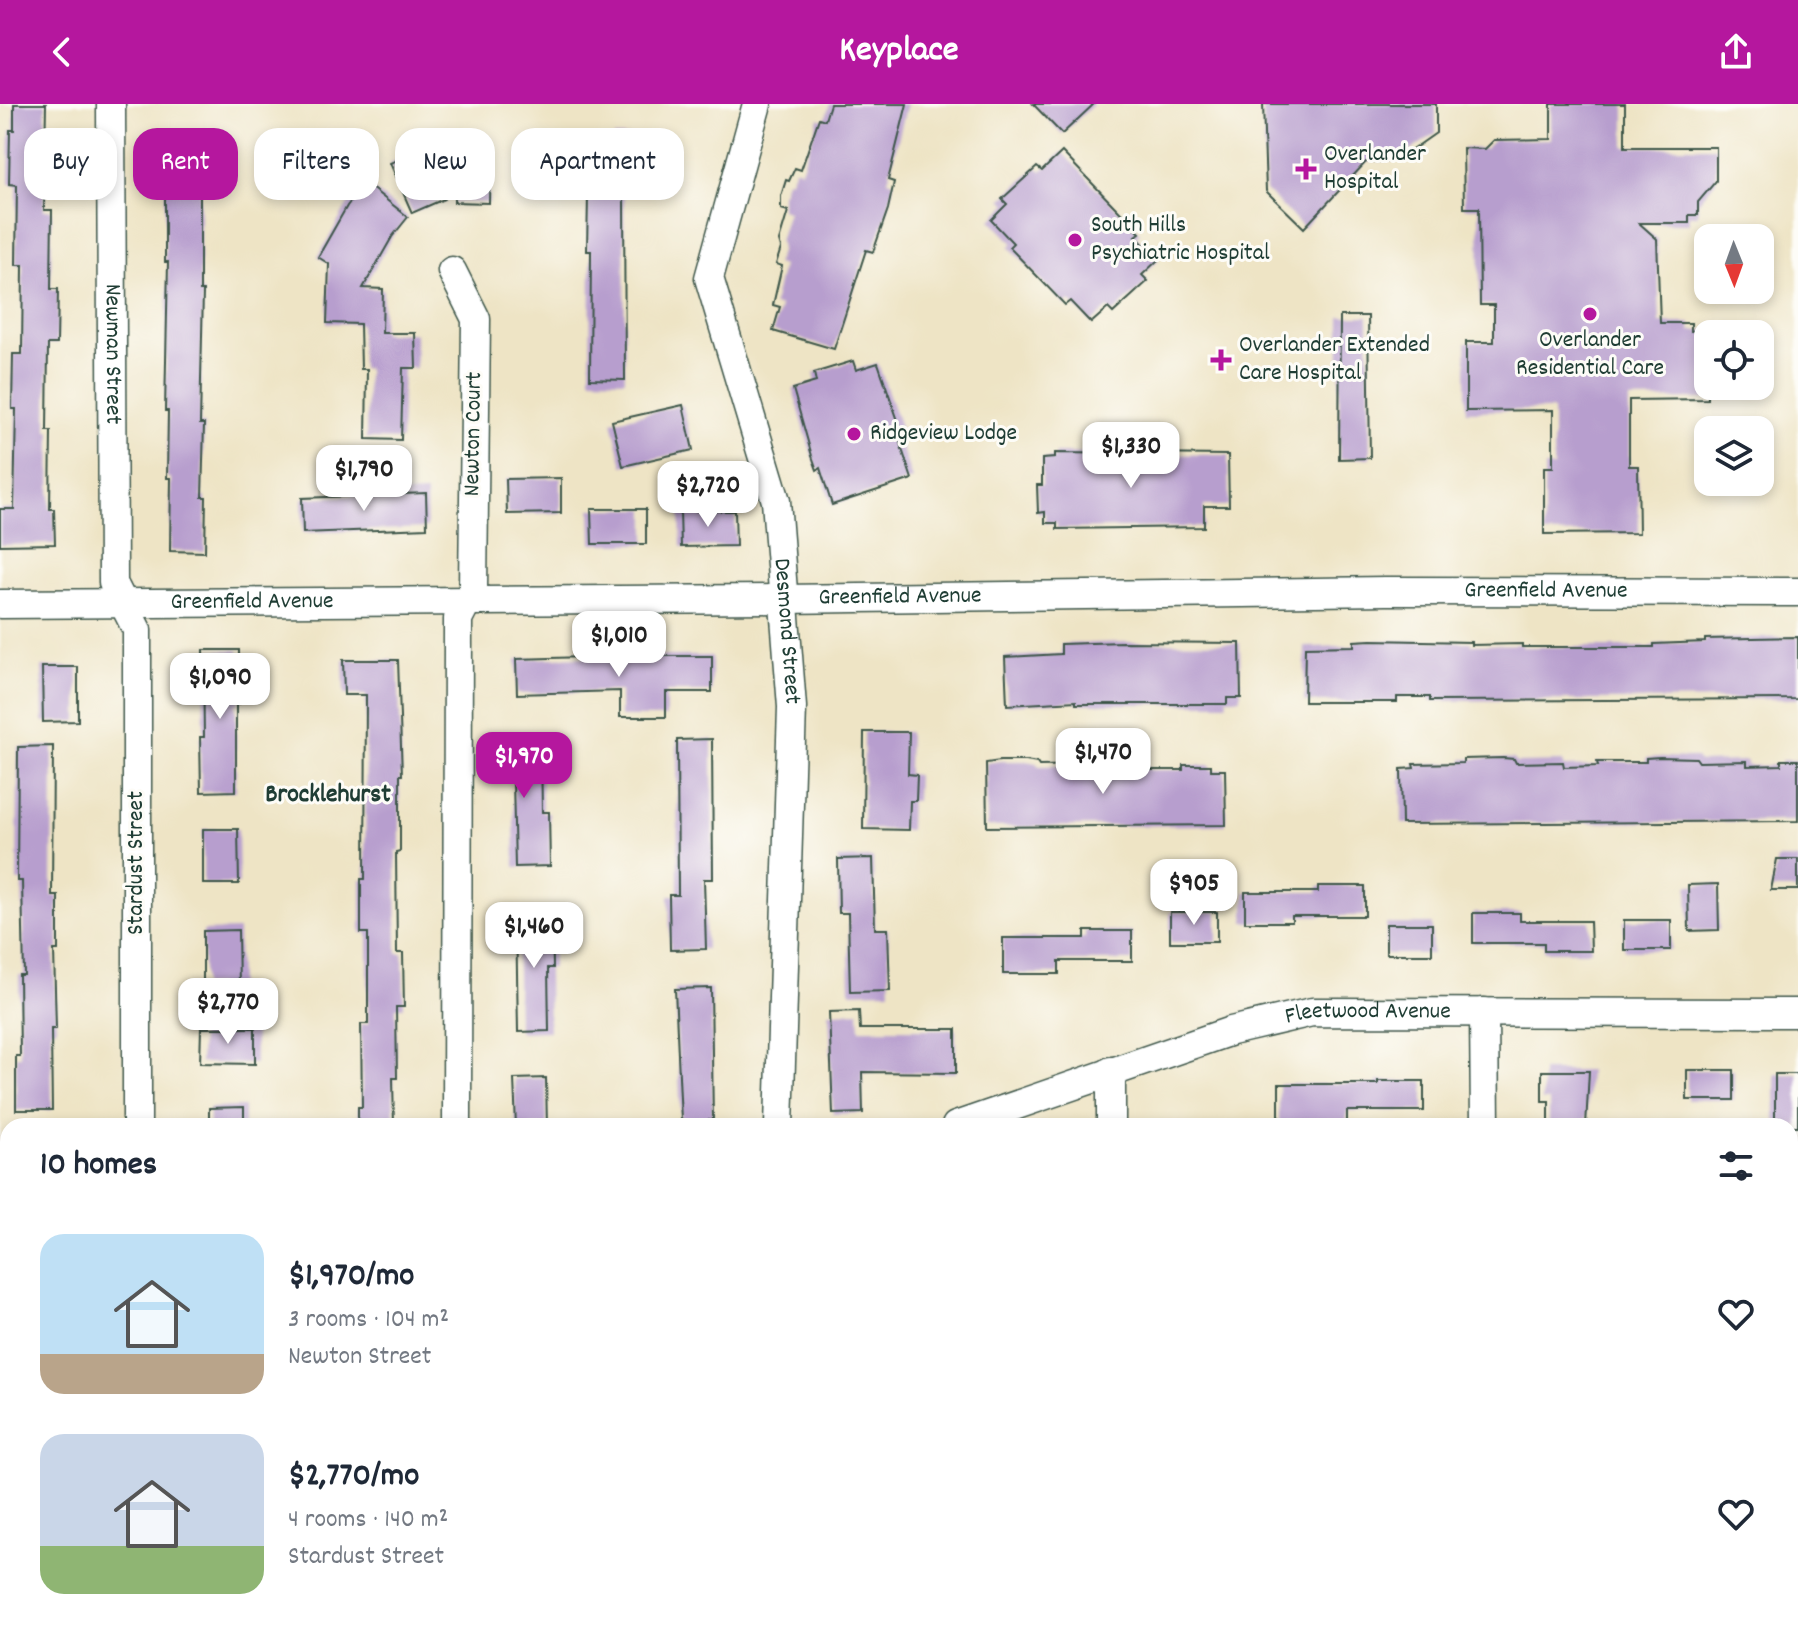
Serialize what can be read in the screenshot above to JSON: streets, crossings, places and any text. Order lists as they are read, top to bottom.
{
  "streets": {
    "street": [
      "Newman Street",
      "Newton Court",
      "Greenfield Avenue",
      "Desmond Street",
      "Stardust Street",
      "Fleetwood Avenue"
    ]
  },
  "crossings": [
    ["Newman Street", "Greenfield Avenue"],
    ["Newman Street", "Stardust Street"],
    ["Newton Court", "Greenfield Avenue"],
    ["Greenfield Avenue", "Desmond Street"],
    ["Greenfield Avenue", "Stardust Street"]
  ],
  "districts": ["Brocklehurst"],
  "places": {
    "health": ["Overlander Hospital", "Overlander Extended Care Hospital"],
    "other": ["South Hills Psychiatric Hospital", "Overlander Residential Care", "Ridgeview Lodge"]
  },
  "north": "bottom",
  "page": {
    "header": "Keyplace",
    "chip": [
      "Buy",
      "Rent",
      "Filters",
      "New",
      "Apartment"
    ],
    "price": [
      "$1,330",
      "$1,790",
      "$2,720",
      "$1,010",
      "$1,090",
      "$1,470",
      "$1,970",
      "$905",
      "$1,460",
      "$2,770"
    ],
    "heading": "10 homes",
    "list": [
      {
        "name": "$1,970/mo",
        "note": "3 rooms · 104 m² · Newton Street"
      },
      {
        "name": "$2,770/mo",
        "note": "4 rooms · 140 m² · Stardust Street"
      }
    ]
  }
}
